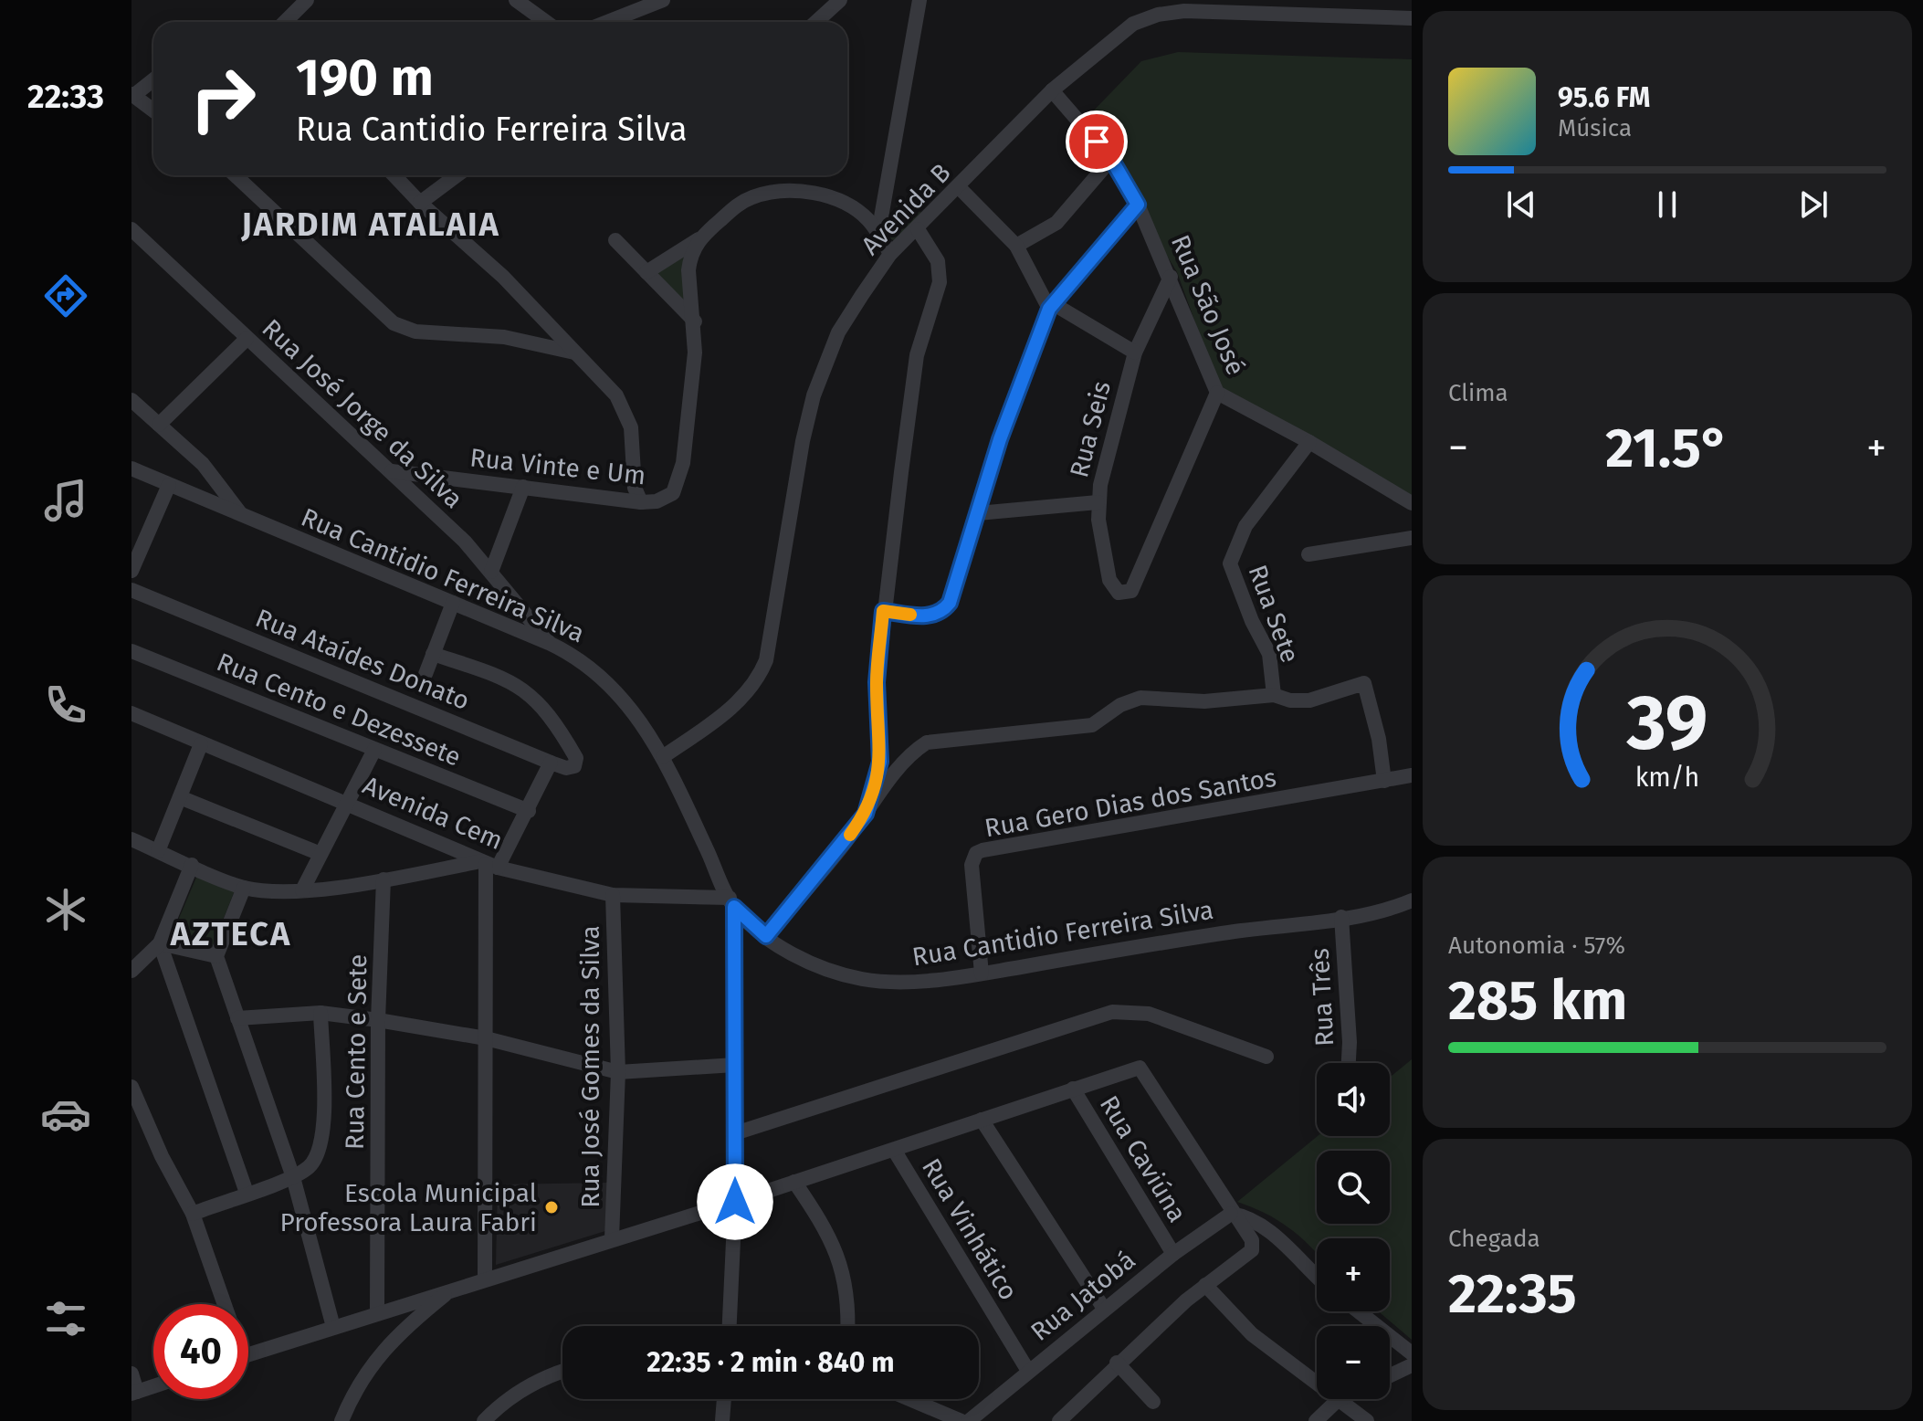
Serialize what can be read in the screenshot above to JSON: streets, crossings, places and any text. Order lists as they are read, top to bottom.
{
  "streets": {
    "street": [
      "Avenida B",
      "Rua São José",
      "Rua José Jorge da Silva",
      "Rua Seis",
      "Rua Vinte e Um",
      "Rua Cantidio Ferreira Silva",
      "Rua Sete",
      "Rua Ataídes Donato",
      "Rua Cento e Dezessete",
      "Rua Gero Dias dos Santos",
      "Avenida Cem",
      "Rua Três",
      "Rua Cento e Sete",
      "Rua José Gomes da Silva",
      "Rua Caviúna",
      "Rua Vinhático",
      "Rua Jatobá"
    ]
  },
  "crossings": [
    ["Avenida B", "Rua São José"],
    ["Avenida B", "Rua Cantidio Ferreira Silva"],
    ["Rua São José", "Rua Seis"],
    ["Rua São José", "Rua Sete"],
    ["Rua José Jorge da Silva", "Rua Vinte e Um"],
    ["Rua José Jorge da Silva", "Rua Cantidio Ferreira Silva"],
    ["Rua Cantidio Ferreira Silva", "Rua Gero Dias dos Santos"],
    ["Rua Cantidio Ferreira Silva", "Avenida Cem"],
    ["Rua Cantidio Ferreira Silva", "Rua Três"],
    ["Avenida Cem", "Rua José Gomes da Silva"],
    ["Rua Caviúna", "Rua Jatobá"],
    ["Rua Vinhático", "Rua Jatobá"]
  ],
  "districts": ["JARDIM ATALAIA", "AZTECA"],
  "places": ["Escola Municipal Professora Laura Fabri"],
  "page": {
    "tabs": "22:33",
    "turn": ["190 m", "Rua Cantidio Ferreira Silva"],
    "song": ["95.6 FM", "Música"],
    "tile": [
      "Clima",
      ["Autonomia · 57%", "285 km"],
      ["Chegada", "22:35"]
    ],
    "heat": ["−", "21.5°", "+"],
    "map_buttons": ["+", "−"],
    "limit": "40",
    "trip": "22:35 · 2 min · 840 m",
    "gauge": ["39", "km/h"]
  }
}
